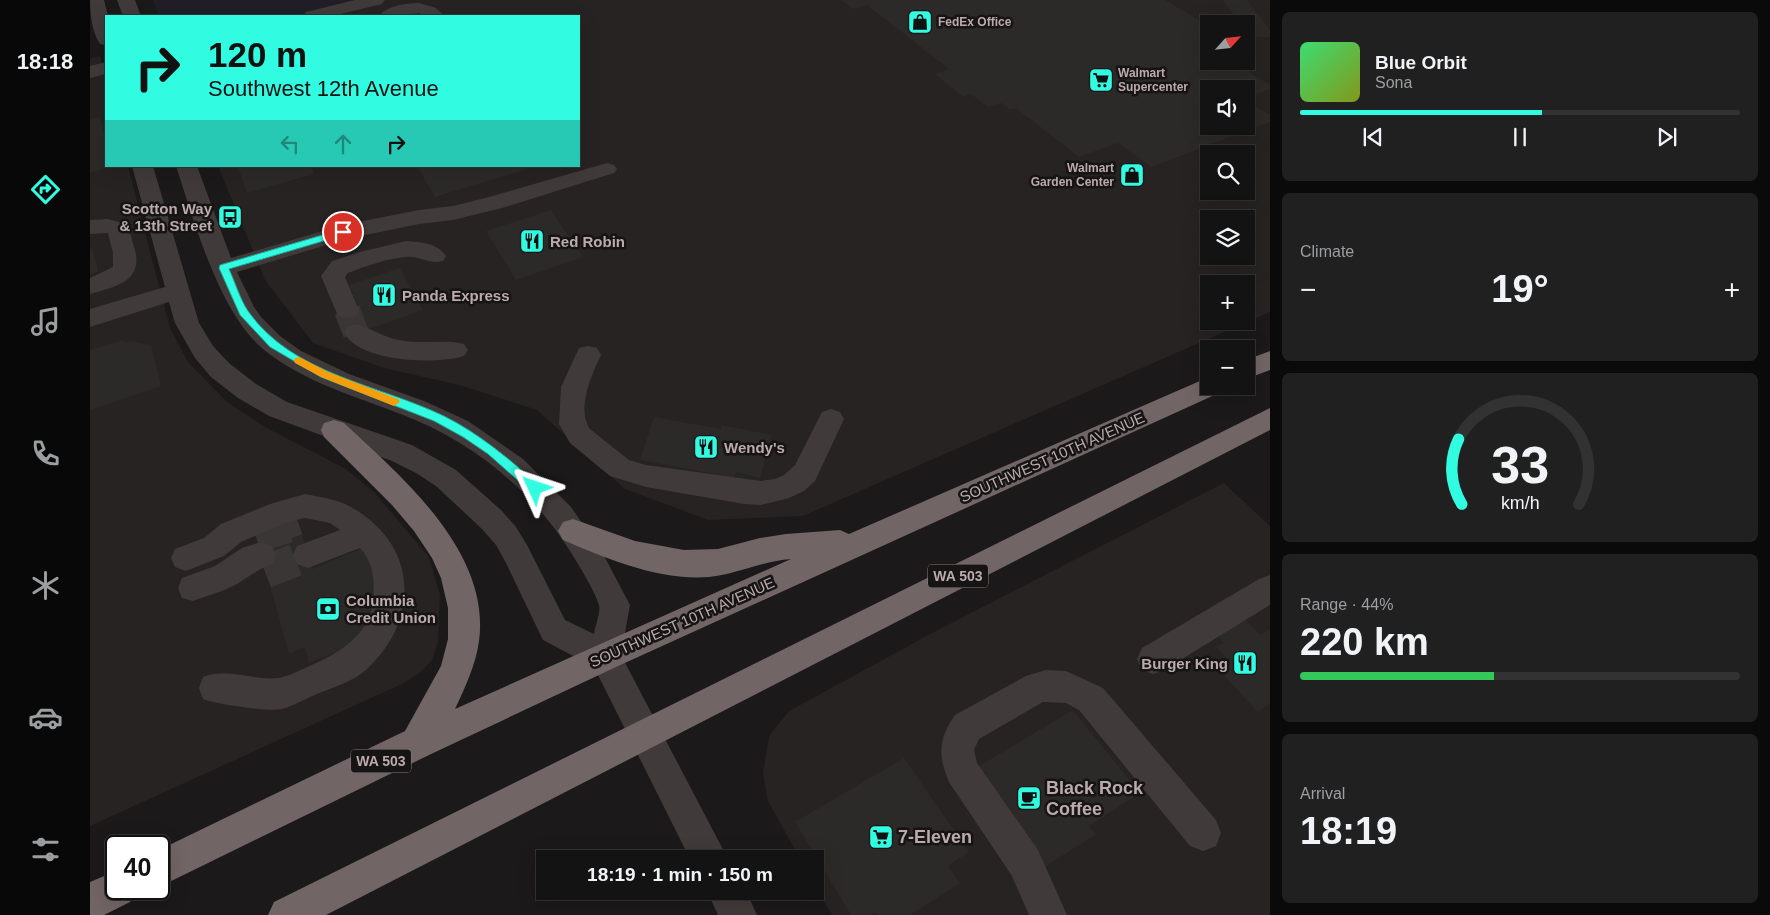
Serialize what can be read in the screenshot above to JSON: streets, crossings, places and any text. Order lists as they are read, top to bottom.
{
  "streets": {
    "highway": ["SOUTHWEST 10TH AVENUE", "WA 503"]
  },
  "places": {
    "shop": ["FedEx Office", "Walmart Garden Center"],
    "supermarket": ["Walmart Supercenter", "7-Eleven"],
    "bus stop": ["Scotton Way & 13th Street"],
    "restaurant": [
      "Red Robin",
      "Panda Express",
      "Wendy's",
      "Burger King"
    ],
    "bank": ["Columbia Credit Union"],
    "cafe": ["Black Rock Coffee"]
  },
  "north": "top right",
  "page": {
    "tabs": "18:18",
    "map_buttons": ["+", "−"],
    "turn": ["120 m", "Southwest 12th Avenue"],
    "song": ["Blue Orbit", "Sona"],
    "tile": [
      "Climate",
      ["Range · 44%", "220 km"],
      ["Arrival", "18:19"]
    ],
    "heat": ["−", "19°", "+"],
    "limit": "40",
    "trip": "18:19 · 1 min · 150 m",
    "gauge": ["33", "km/h"]
  }
}
